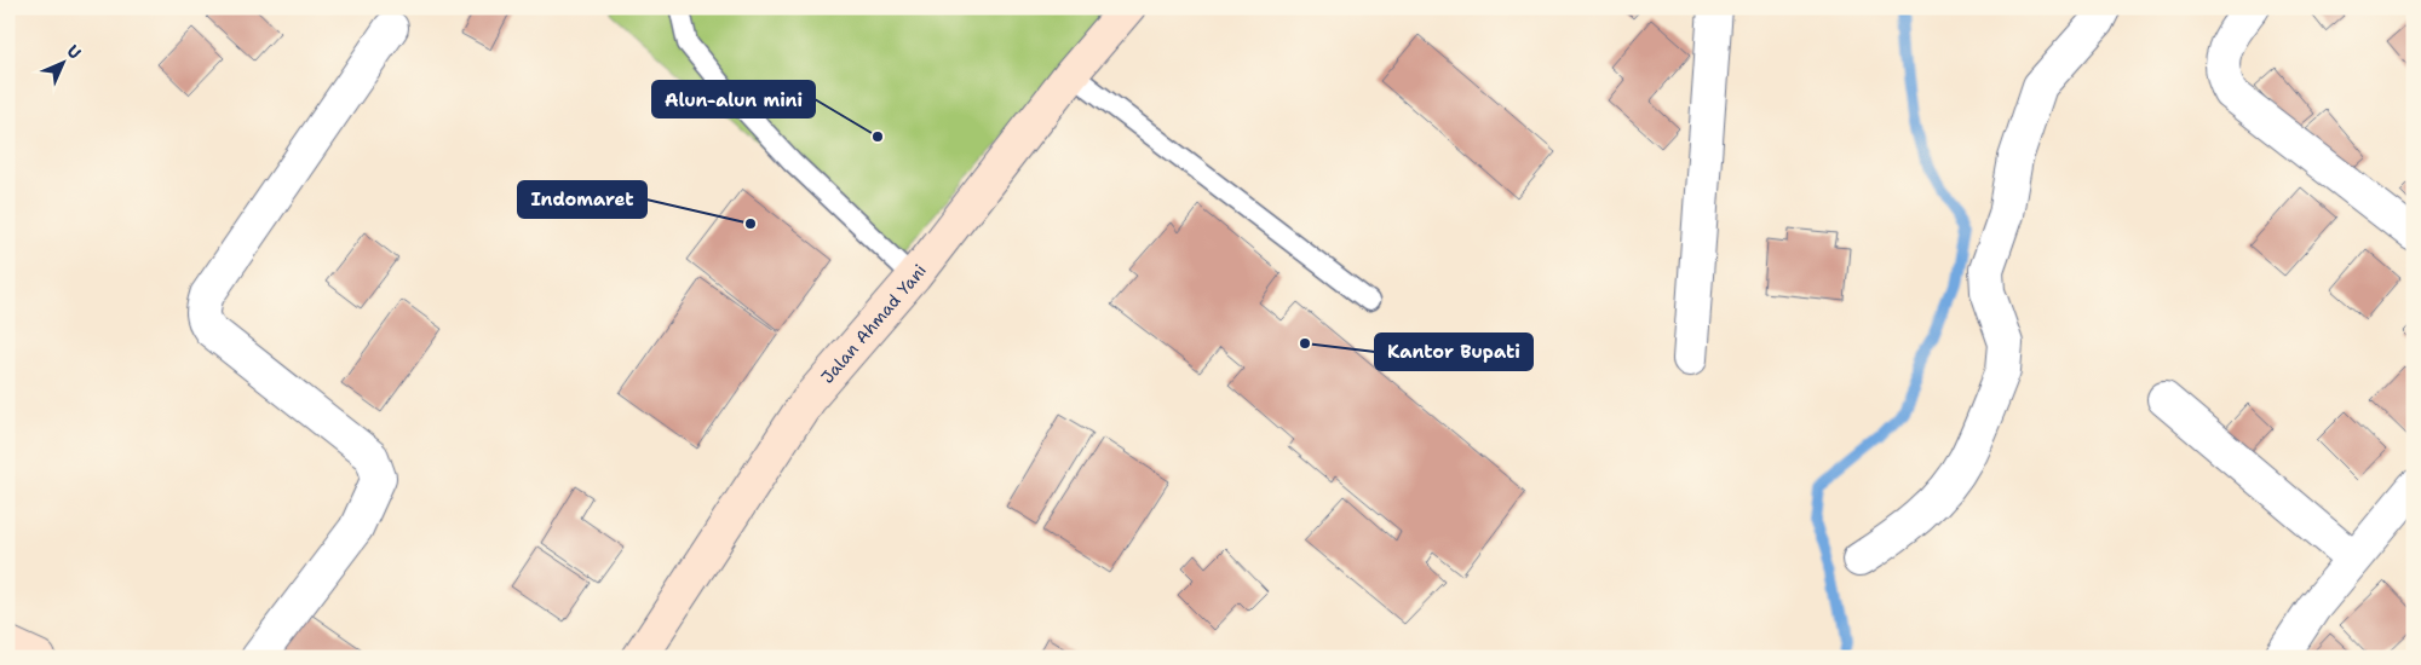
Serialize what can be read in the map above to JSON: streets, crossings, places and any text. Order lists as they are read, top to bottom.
{
  "streets": {
    "street": ["Jalan Ahmad Yani"]
  },
  "places": ["Alun-alun mini", "Indomaret", "Kantor Bupati"],
  "north": "top right"
}
